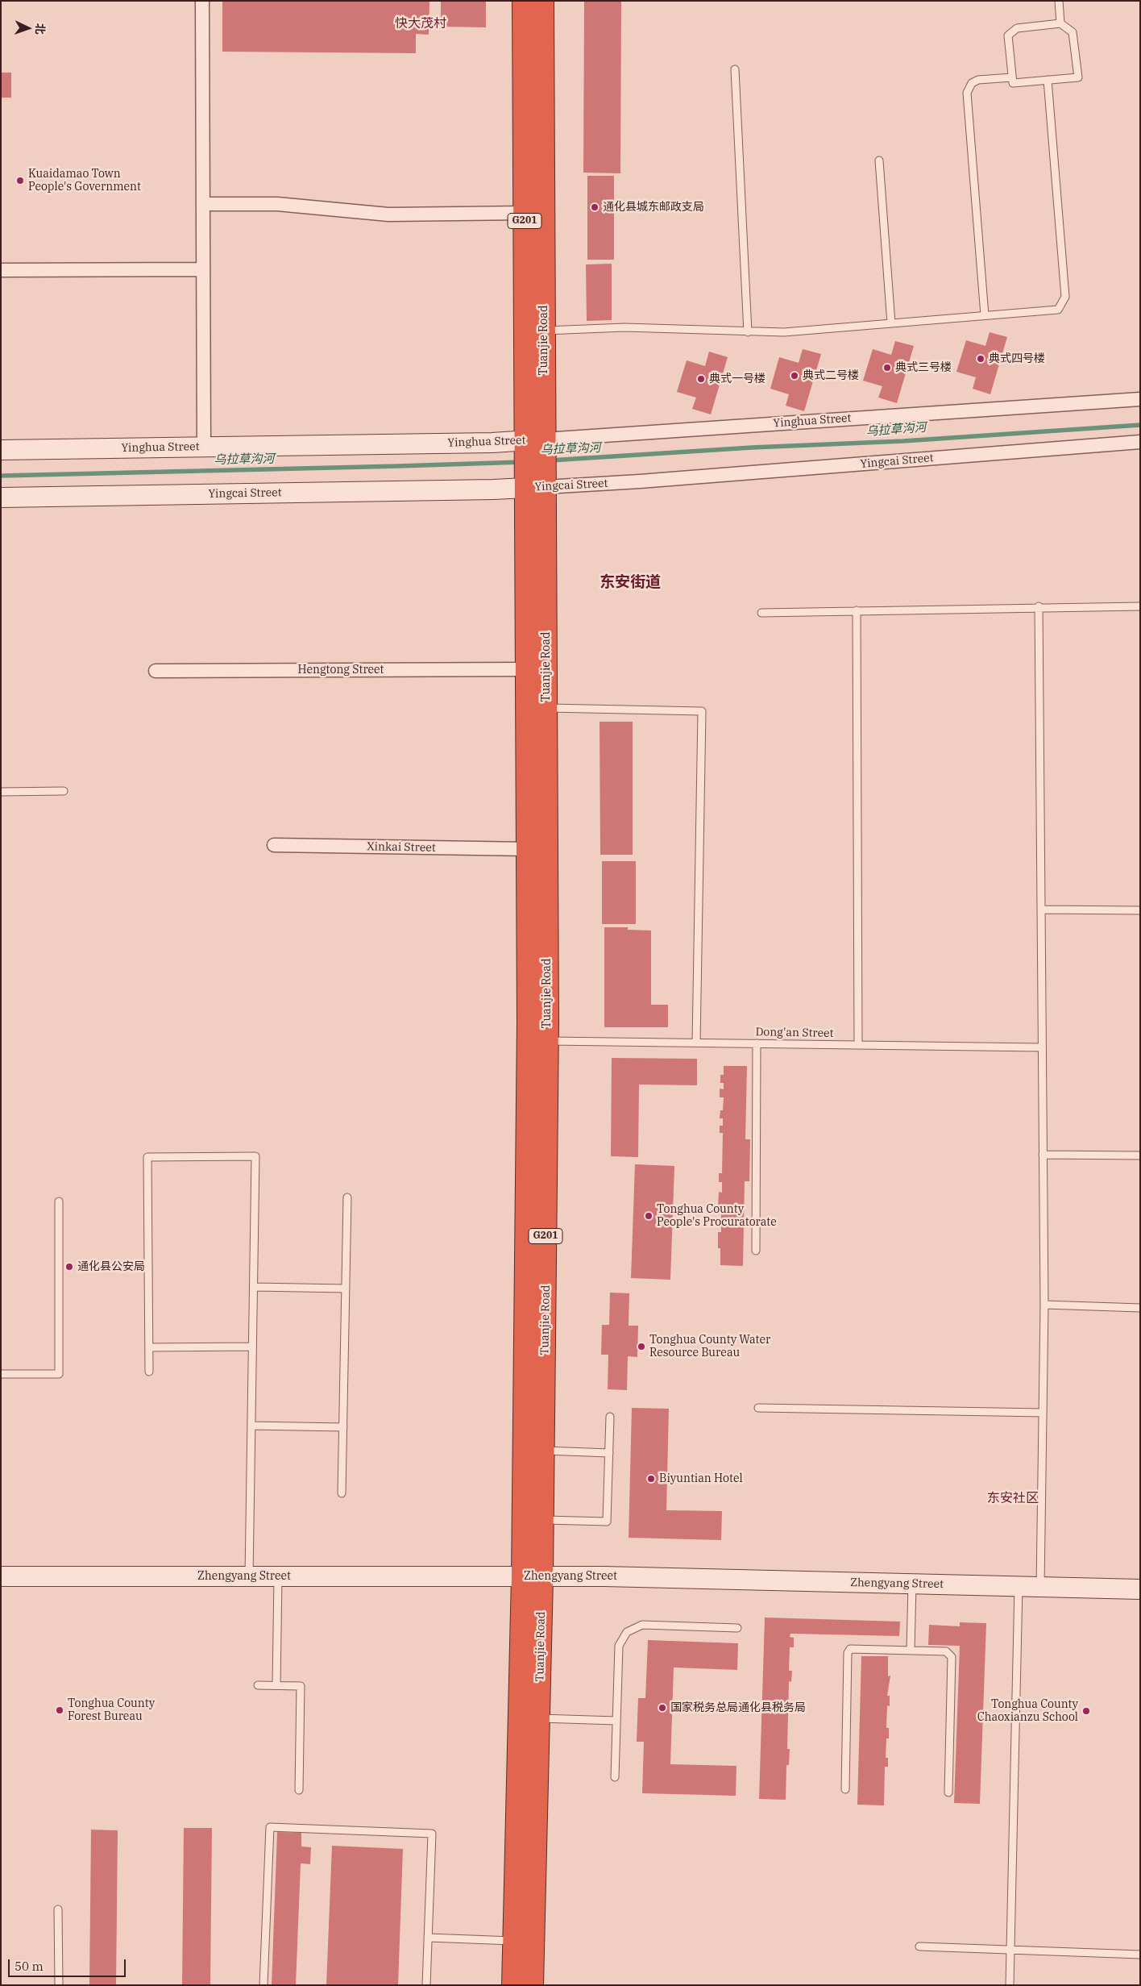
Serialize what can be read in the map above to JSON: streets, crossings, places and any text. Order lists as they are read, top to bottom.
{
  "streets": {
    "highway": ["G201", "Tuanjie Road"],
    "street": [
      "Yinghua Street",
      "Yingcai Street",
      "Hengtong Street",
      "Xinkai Street",
      "Zhengyang Street"
    ],
    "lane": ["Dong'an Street"]
  },
  "crossings": [
    ["Tuanjie Road", "Yinghua Street"],
    ["Tuanjie Road", "Yingcai Street"],
    ["Tuanjie Road", "Hengtong Street"],
    ["Tuanjie Road", "Xinkai Street"],
    ["Tuanjie Road", "Dong'an Street"],
    ["Tuanjie Road", "Zhengyang Street"]
  ],
  "districts": ["快大茂村", "东安街道", "东安社区"],
  "water": ["乌拉草沟河"],
  "places": [
    "Kuaidamao Town People's Government",
    "通化县城东邮政支局",
    "典式四号楼",
    "典式三号楼",
    "典式二号楼",
    "典式一号楼",
    "Tonghua County People's Procuratorate",
    "通化县公安局",
    "Tonghua County Water Resource Bureau",
    "Biyuntian Hotel",
    "国家税务总局通化县税务局",
    "Tonghua County Forest Bureau",
    "Tonghua County Chaoxianzu School"
  ],
  "scale_bar": "50 m",
  "north": "right"
}
